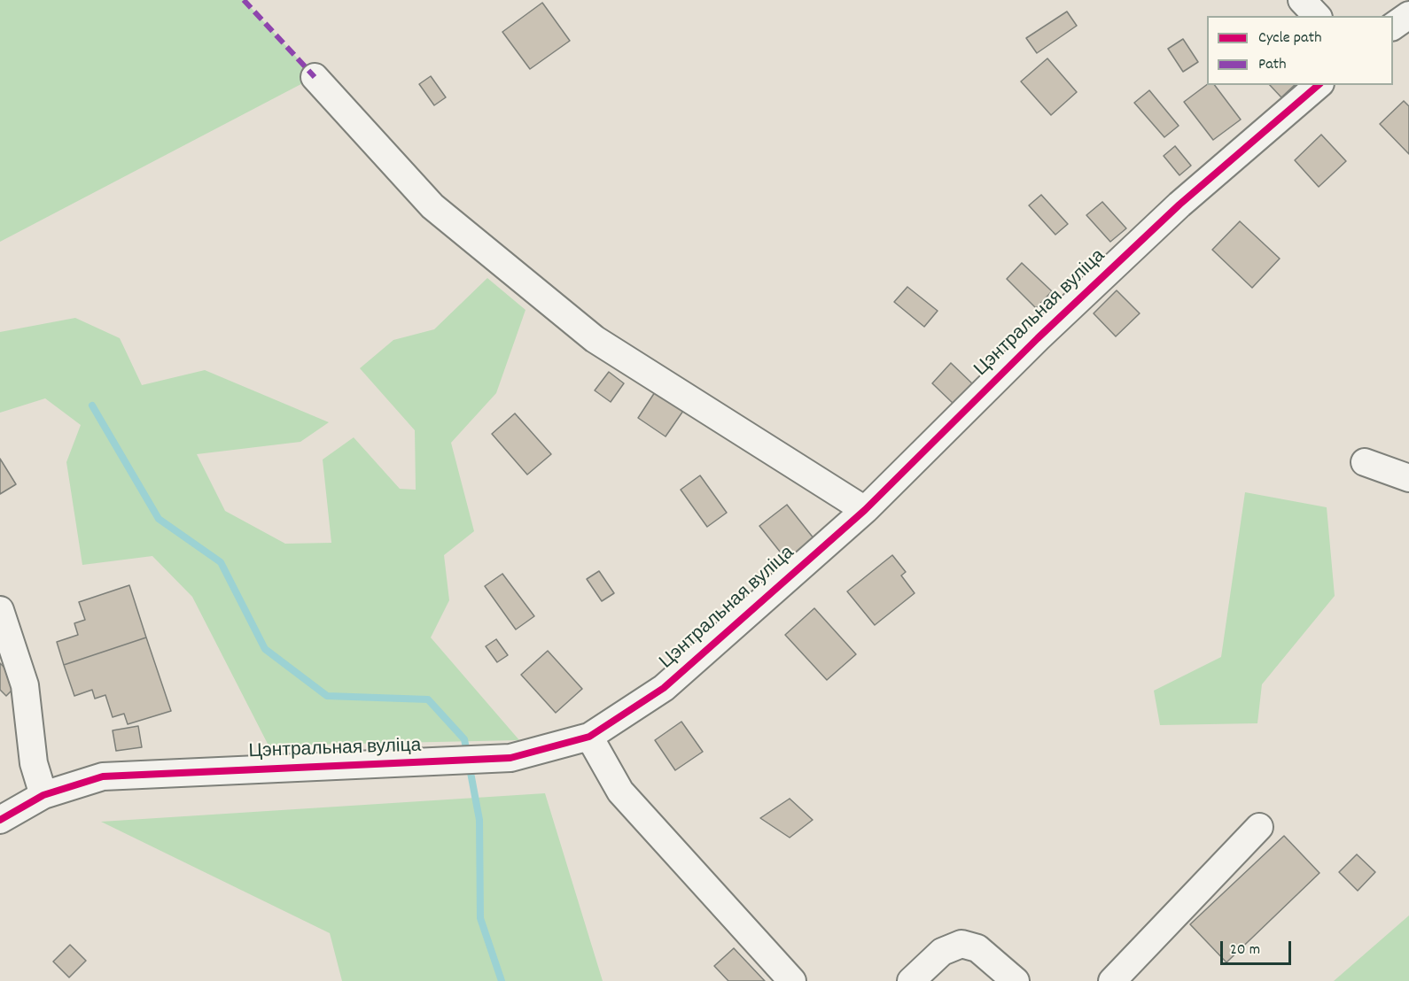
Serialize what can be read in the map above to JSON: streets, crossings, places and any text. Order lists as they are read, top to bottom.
{
  "streets": {
    "street": ["Цэнтральная вуліца"]
  },
  "legend": ["Cycle path", "Path"],
  "scale_bar": "20 m"
}
